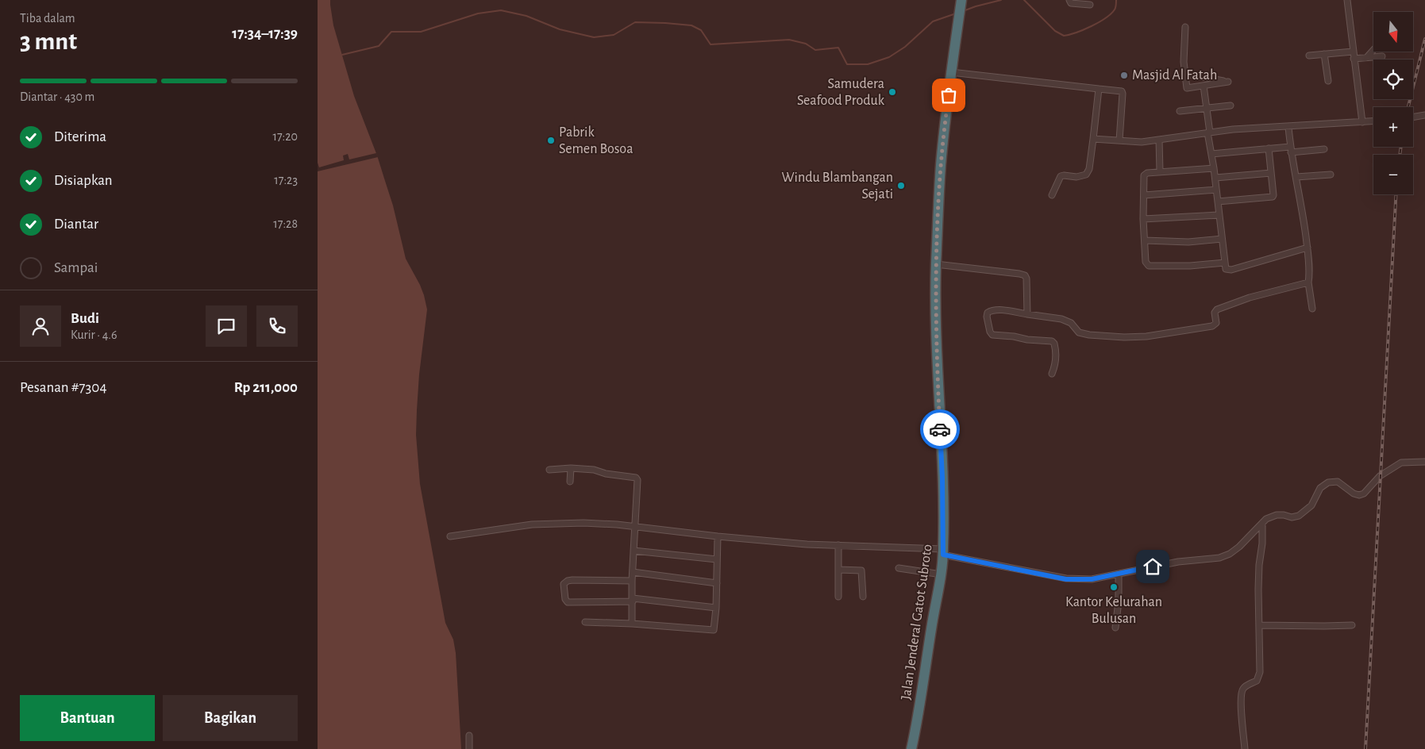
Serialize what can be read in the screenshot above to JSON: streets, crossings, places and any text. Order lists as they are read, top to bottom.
{
  "streets": {
    "highway": ["Jalan Jenderal Gatot Subroto"]
  },
  "places": [
    "Masjid Al Fatah",
    "Samudera Seafood Produk",
    "Pabrik Semen Bosoa",
    "Windu Blambangan Sejati",
    "Kantor Kelurahan Bulusan"
  ],
  "north": "bottom",
  "page": {
    "heading": ["3 mnt", "Tiba dalam", "17:34–17:39"],
    "panel": [
      "Budi",
      "Kurir · 4.6",
      "Pesanan #7304",
      "Rp 211,000"
    ],
    "map_buttons": ["+", "−"],
    "bar": "Diantar · 430 m",
    "list": [
      ["Diterima", "17:20"],
      ["Disiapkan", "17:23"],
      ["Diantar", "17:28"],
      "Sampai"
    ],
    "buttons": ["Bantuan", "Bagikan"]
  }
}
